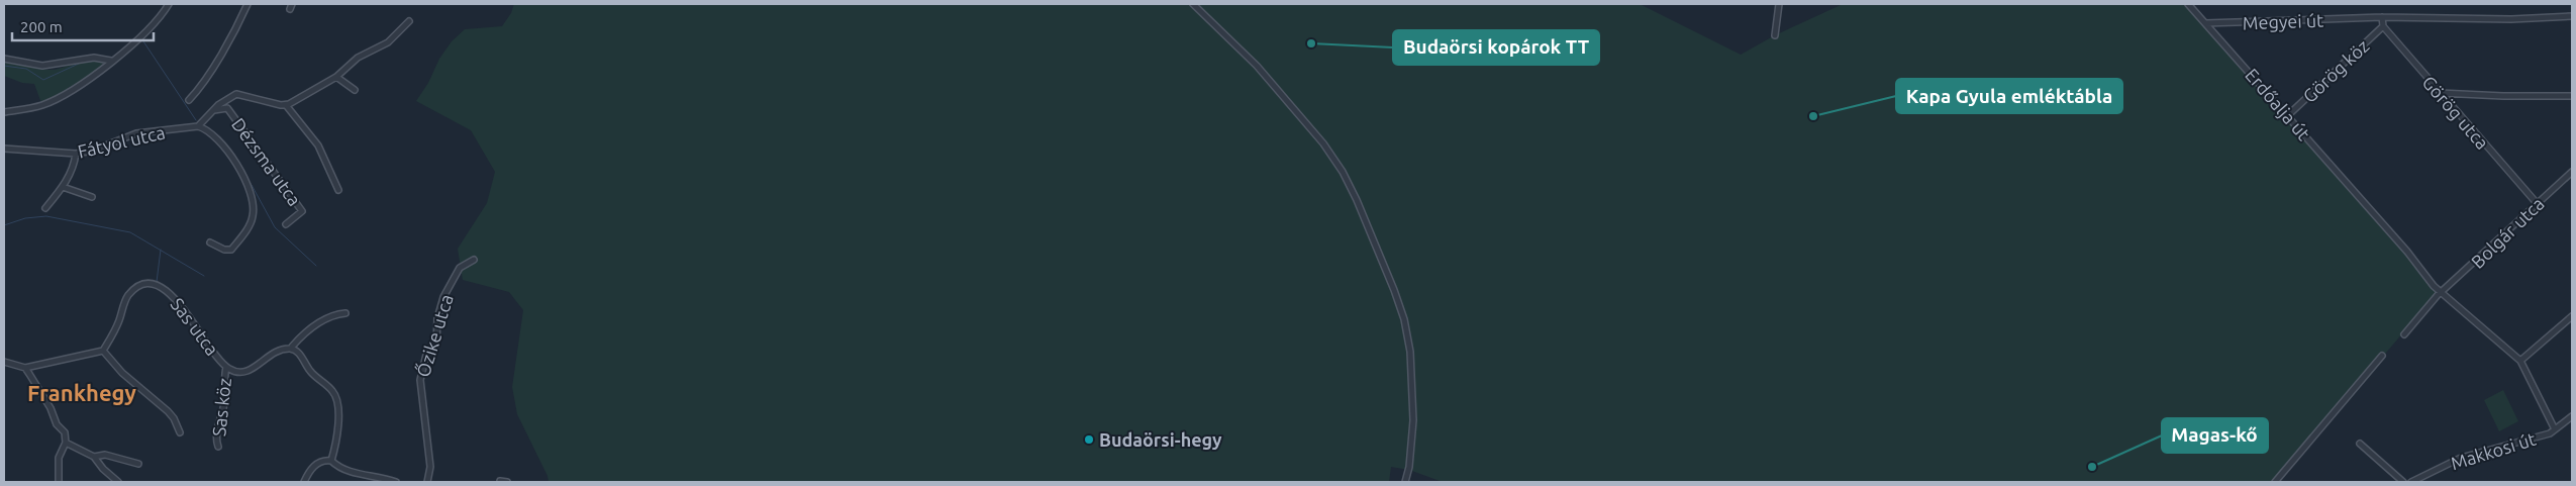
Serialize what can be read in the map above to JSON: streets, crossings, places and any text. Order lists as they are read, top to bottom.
{
  "streets": {
    "street": [
      "Megyei út",
      "Görög köz",
      "Erdőalja út",
      "Görög utca",
      "Fátyol utca",
      "Dézsma utca",
      "Bolgár utca",
      "Sas utca",
      "Őzike utca",
      "Sas köz",
      "Makkosi út"
    ]
  },
  "crossings": [
    ["Megyei út", "Erdőalja út"],
    ["Görög köz", "Erdőalja út"],
    ["Görög köz", "Görög utca"],
    ["Erdőalja út", "Bolgár utca"],
    ["Görög utca", "Bolgár utca"],
    ["Sas utca", "Sas köz"]
  ],
  "districts": ["Frankhegy"],
  "places": [
    "Budaörsi kopárok TT",
    "Kapa Gyula emléktábla",
    "Budaörsi-hegy",
    "Magas-kő"
  ],
  "scale_bar": "200 m"
}
